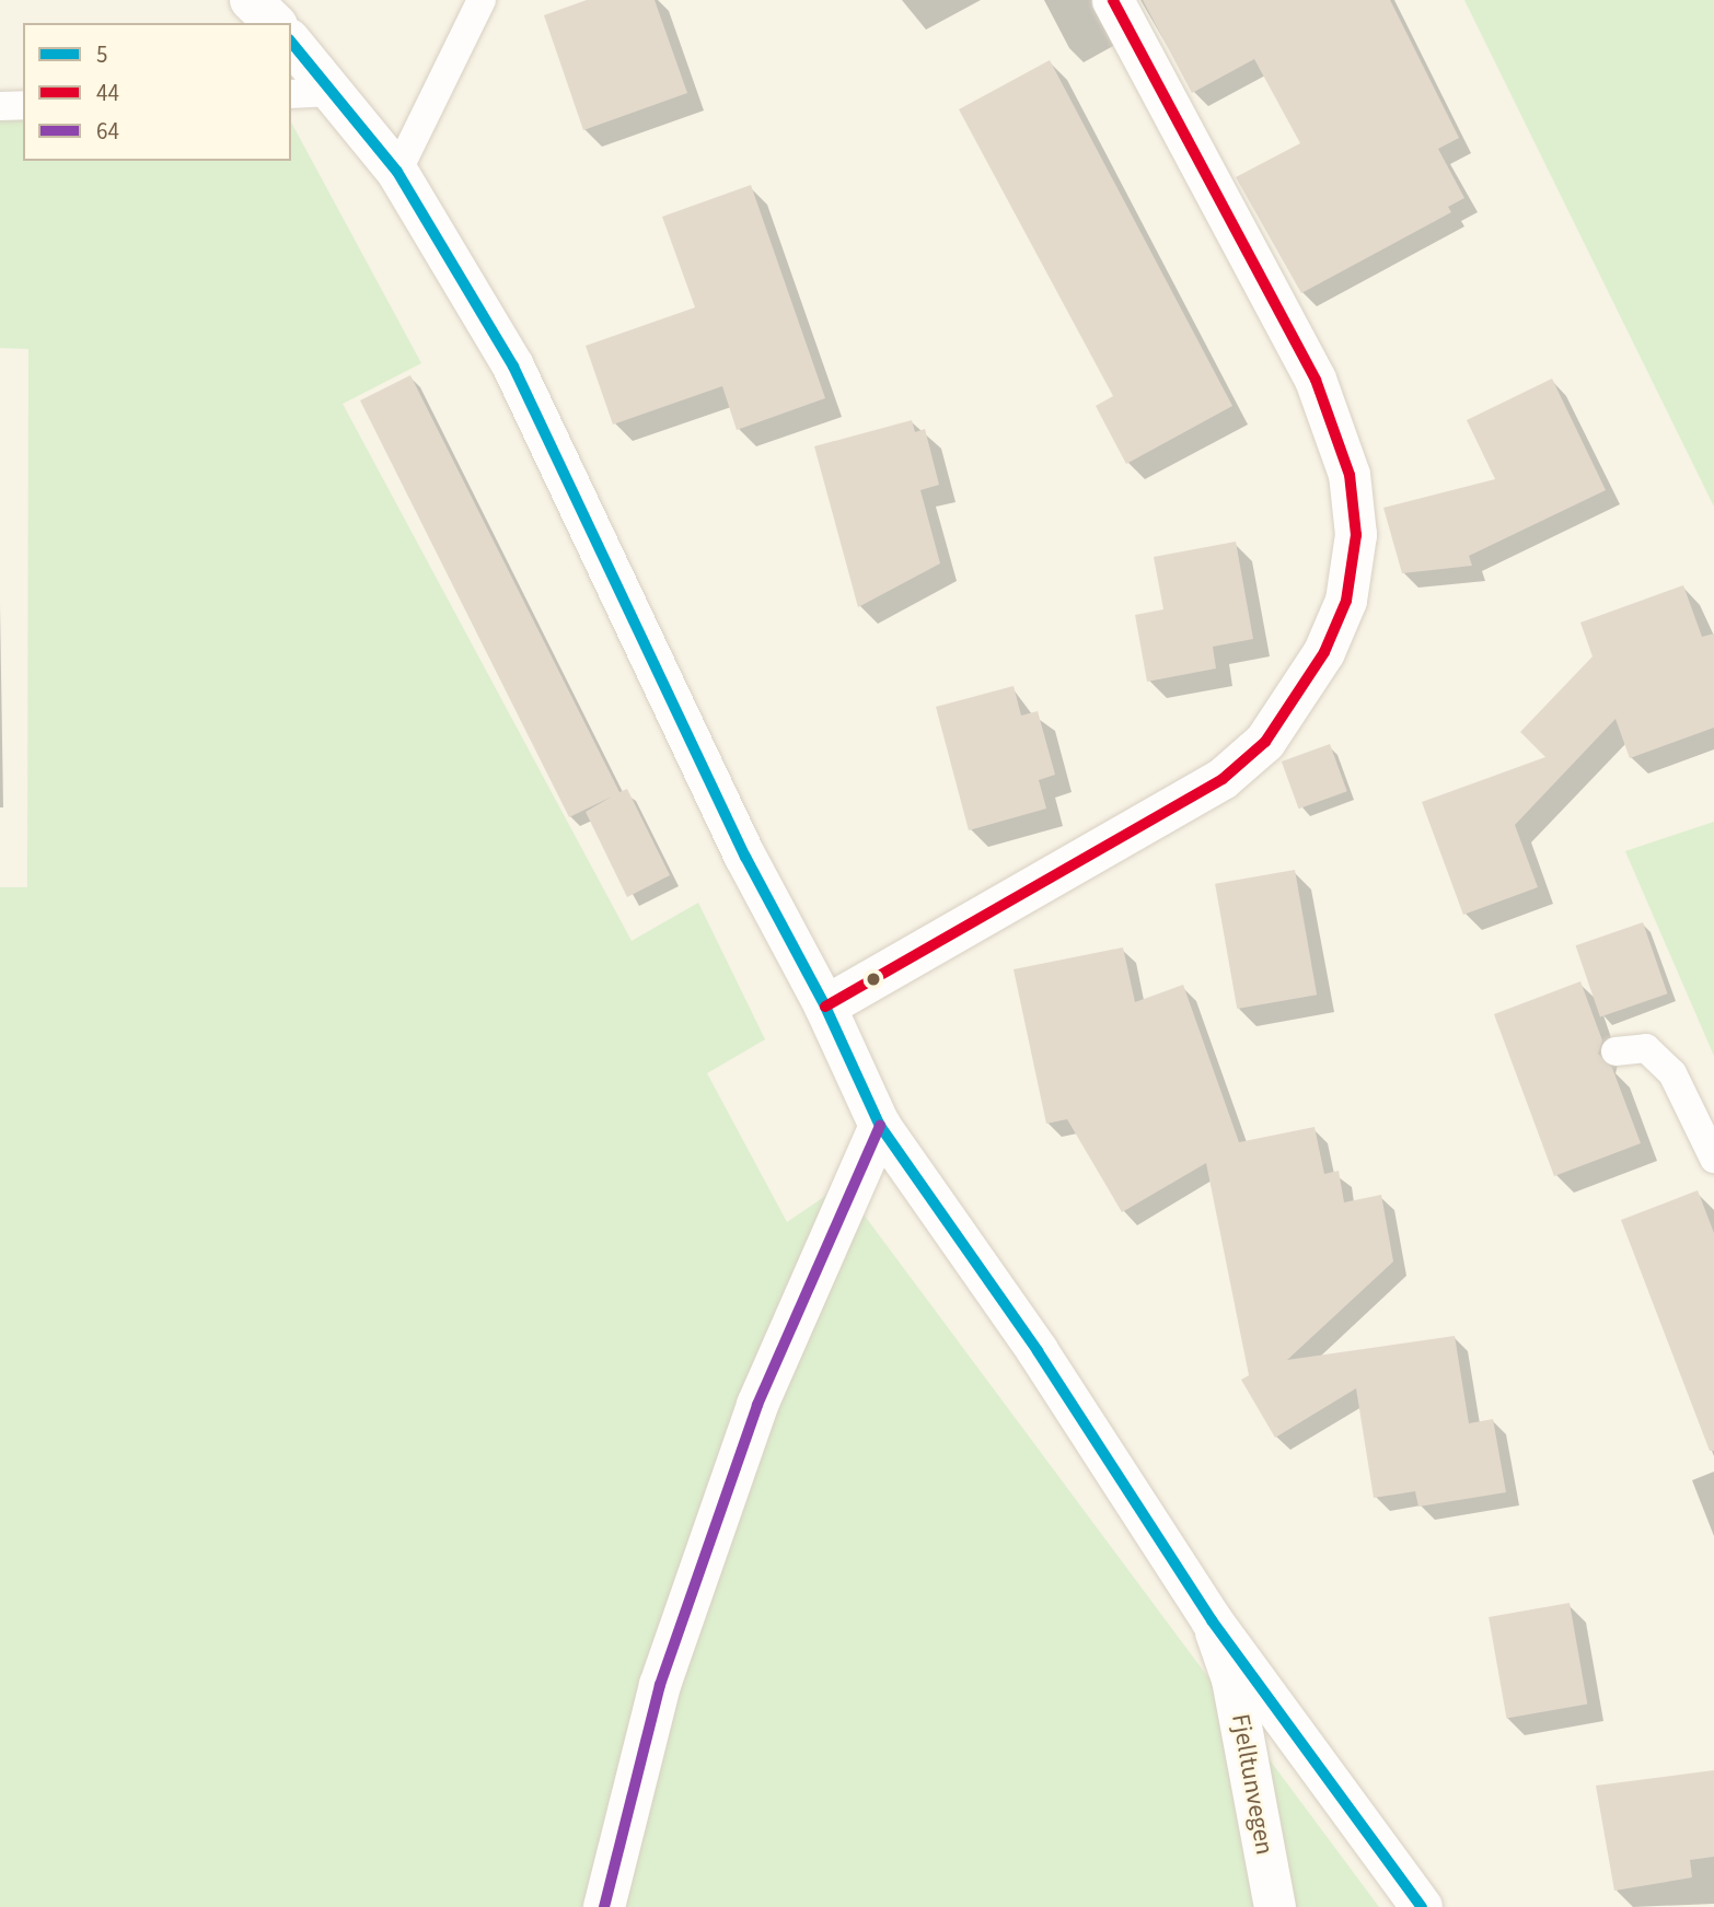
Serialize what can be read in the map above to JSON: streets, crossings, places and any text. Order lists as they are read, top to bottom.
{
  "streets": {
    "street": ["Fjelltunvegen"]
  },
  "lines": ["transit line 44", "transit line 5", "transit line 64"],
  "legend": ["5", "44", "64"]
}
